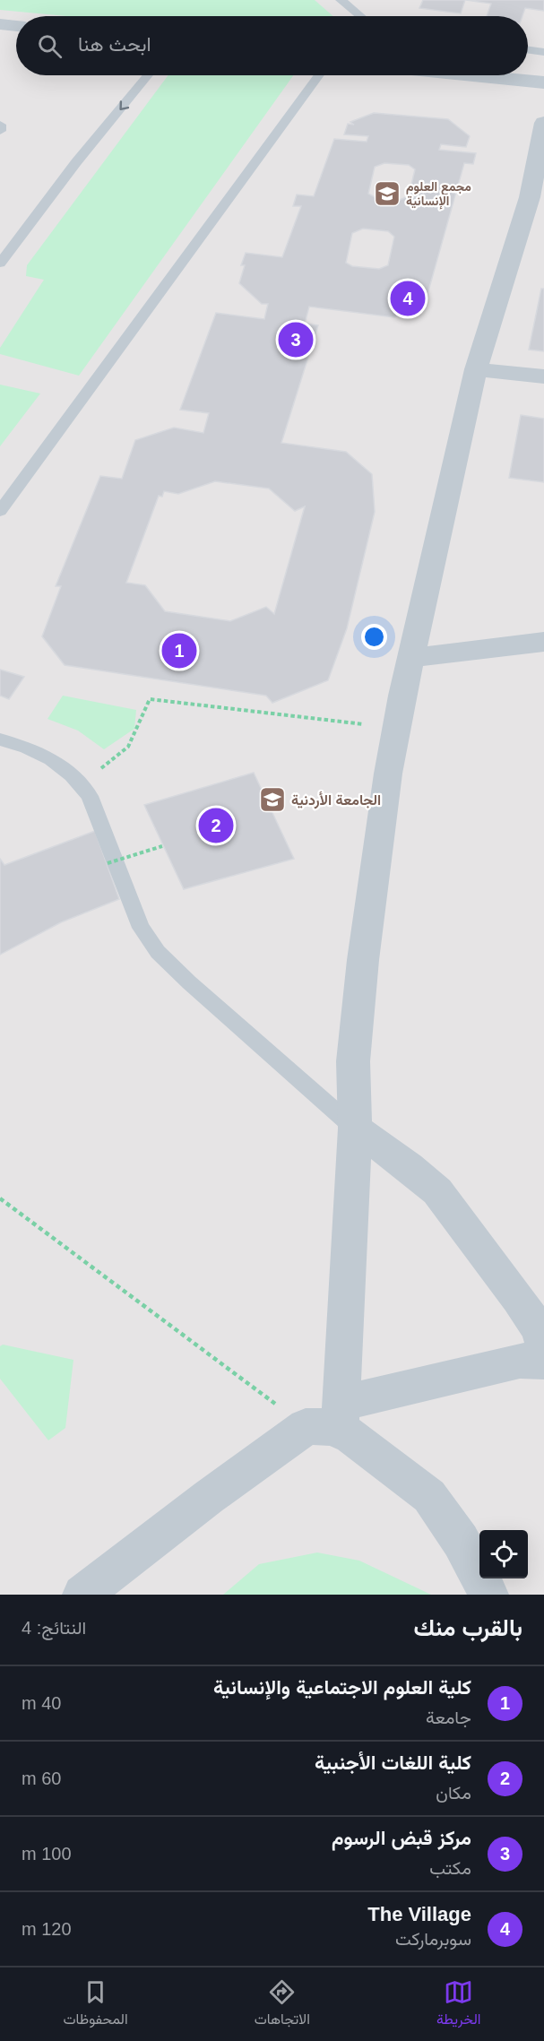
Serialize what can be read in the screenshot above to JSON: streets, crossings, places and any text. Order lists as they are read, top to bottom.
{
  "places": {
    "school or university": ["مجمع العلوم الإنسانية", "الجامعة الأردنية"]
  },
  "page": {
    "search": "ابحث هنا",
    "pins": [
      "4",
      "3",
      "1",
      "2"
    ],
    "heading": ["بالقرب منك", "النتائج: 4"],
    "list": [
      {
        "mark": "1",
        "name": "كلية العلوم الاجتماعية والإنسانية",
        "note": "جامعة",
        "value": "40 m"
      },
      {
        "mark": "2",
        "name": "كلية اللغات الأجنبية",
        "note": "مكان",
        "value": "60 m"
      },
      {
        "mark": "3",
        "name": "مركز قبض الرسوم",
        "note": "مكتب",
        "value": "100 m"
      },
      {
        "mark": "4",
        "name": "The Village",
        "note": "سوبرماركت",
        "value": "120 m"
      }
    ],
    "nav": ["الخريطة", "الاتجاهات", "المحفوظات"]
  }
}
